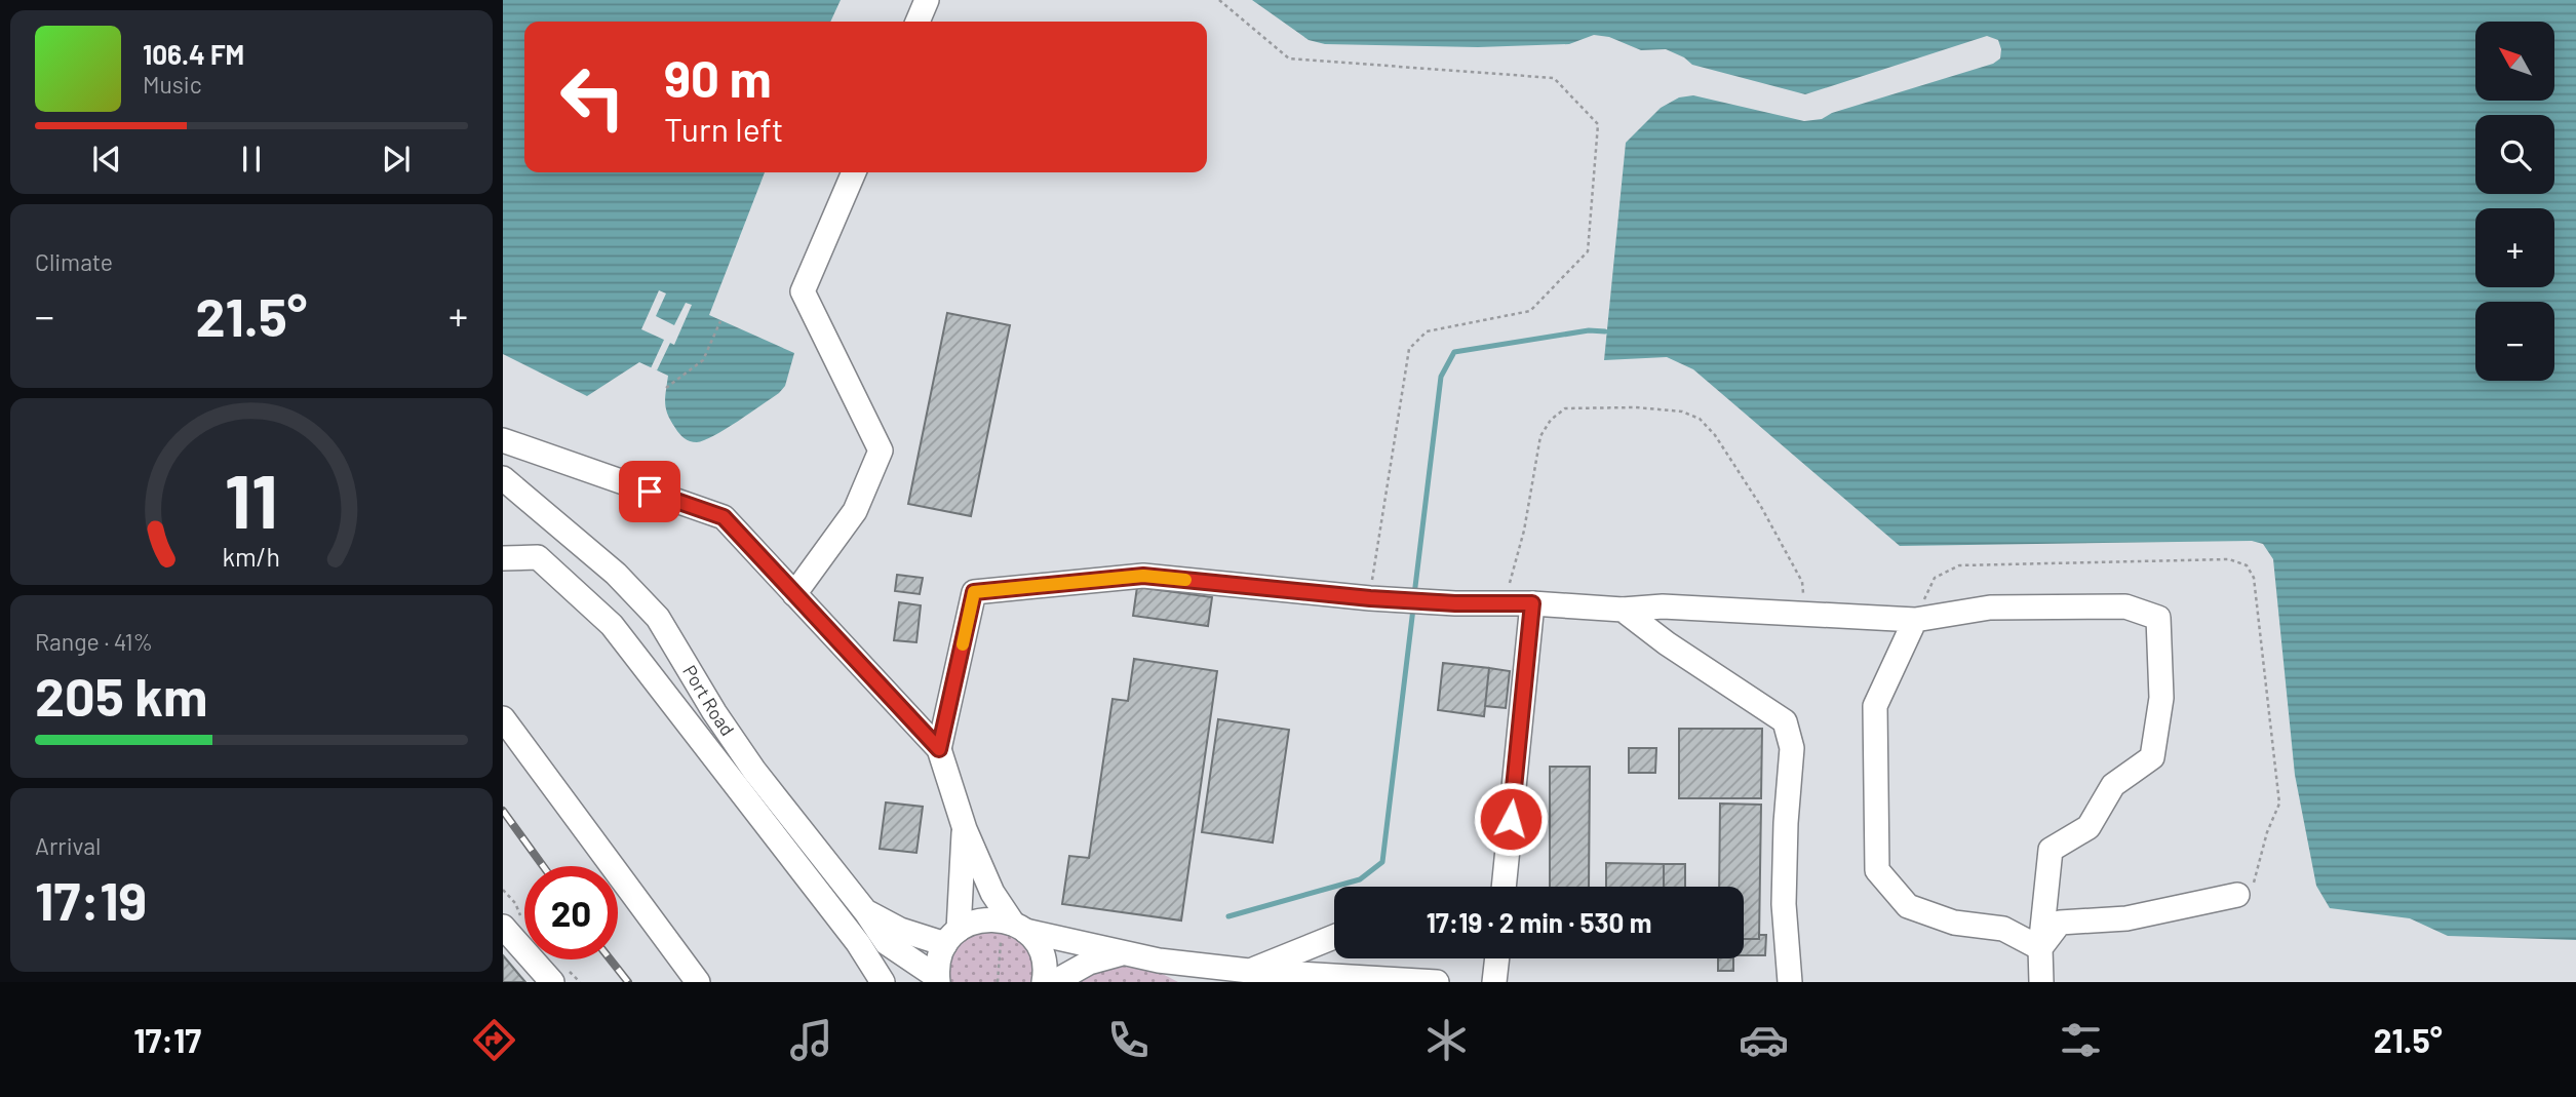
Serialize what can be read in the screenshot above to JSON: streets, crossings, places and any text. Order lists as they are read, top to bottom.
{
  "streets": {
    "street": ["Port Road"]
  },
  "north": "top left",
  "page": {
    "map_buttons": ["+", "−"],
    "turn": ["90 m", "Turn left"],
    "song": ["106.4 FM", "Music"],
    "tile": [
      "Climate",
      ["Range · 41%", "205 km"],
      ["Arrival", "17:19"]
    ],
    "heat": ["−", "21.5°", "+"],
    "limit": "20",
    "trip": "17:19 · 2 min · 530 m",
    "tabs": ["17:17", "21.5°"],
    "gauge": ["11", "km/h"]
  }
}
